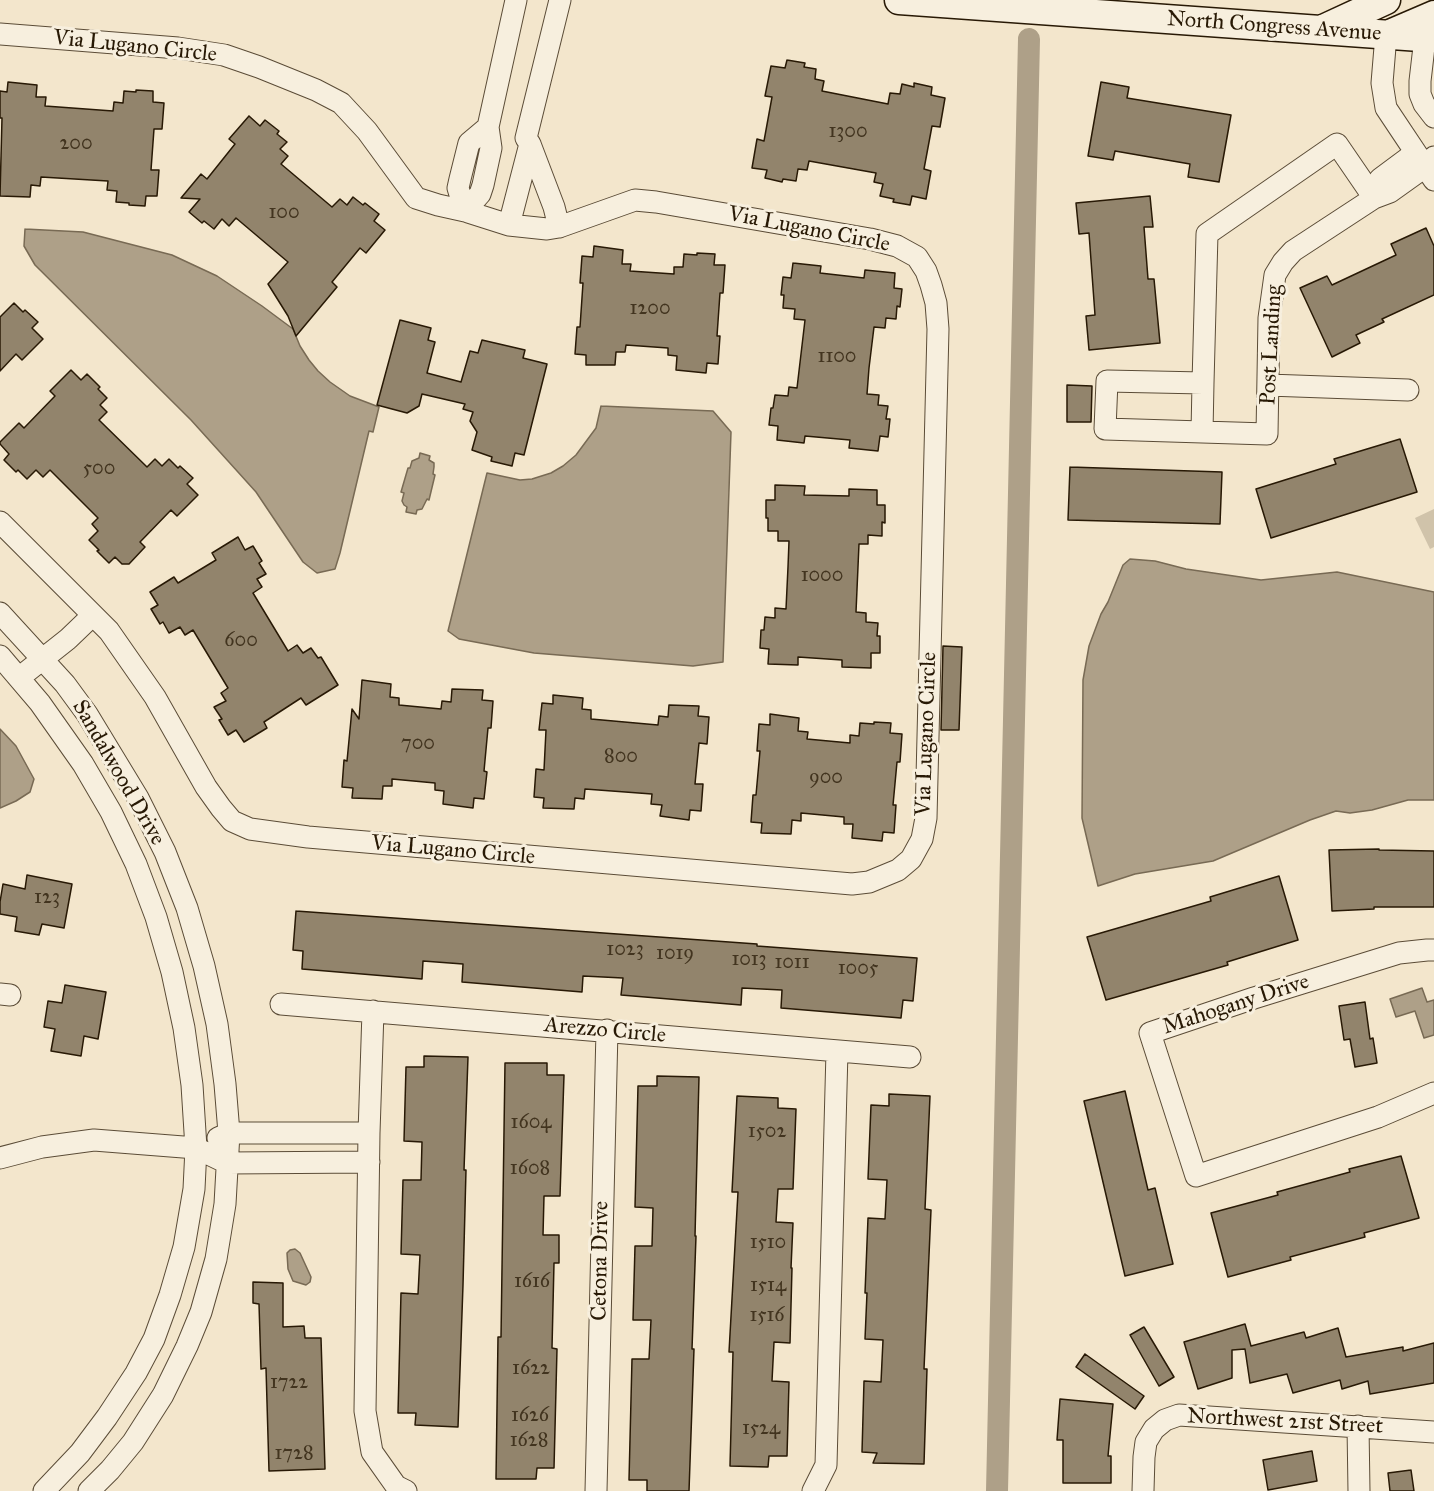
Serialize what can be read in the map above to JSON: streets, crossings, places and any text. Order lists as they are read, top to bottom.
{
  "streets": {
    "main road": ["North Congress Avenue"],
    "street": [
      "Via Lugano Circle",
      "Post Landing",
      "Sandalwood Drive",
      "Mahogany Drive",
      "Arezzo Circle",
      "Cetona Drive",
      "Northwest 21st Street"
    ]
  },
  "crossings": [
    ["North Congress Avenue", "Post Landing"],
    ["Arezzo Circle", "Cetona Drive"]
  ],
  "house_numbers": [
    "1300",
    "200",
    "100",
    "1200",
    "1100",
    "500",
    "1000",
    "600",
    "700",
    "800",
    "900",
    "123",
    "1023",
    "1019",
    "1013",
    "1011",
    "1005",
    "1604",
    "1502",
    "1608",
    "1510",
    "1616",
    "1514",
    "1516",
    "1622",
    "1722",
    "1626",
    "1524",
    "1628",
    "1728"
  ]
}
